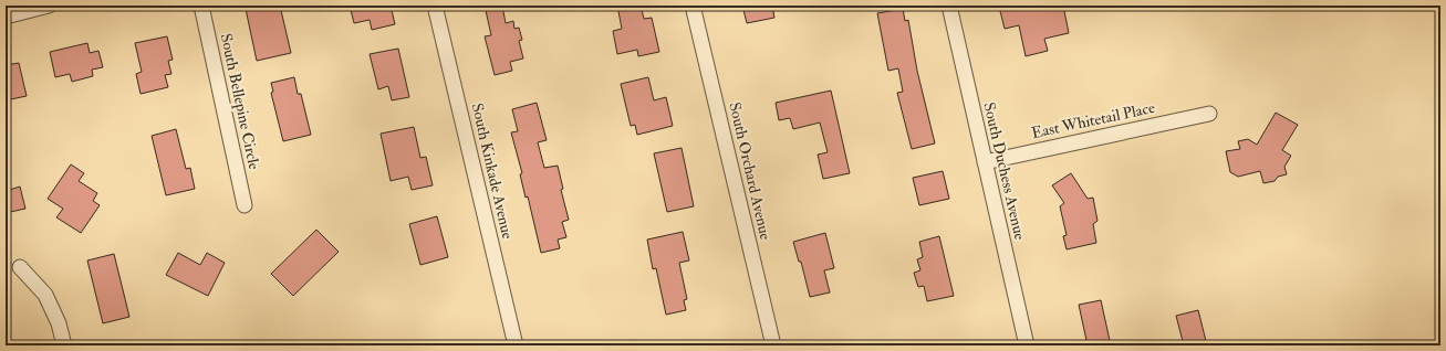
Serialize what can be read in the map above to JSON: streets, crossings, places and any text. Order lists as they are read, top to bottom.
{
  "streets": {
    "street": [
      "South Bellepine Circle",
      "East Whitetail Place",
      "South Kinkade Avenue",
      "South Orchard Avenue",
      "South Duchess Avenue"
    ]
  },
  "crossings": [
    ["East Whitetail Place", "South Duchess Avenue"]
  ]
}
